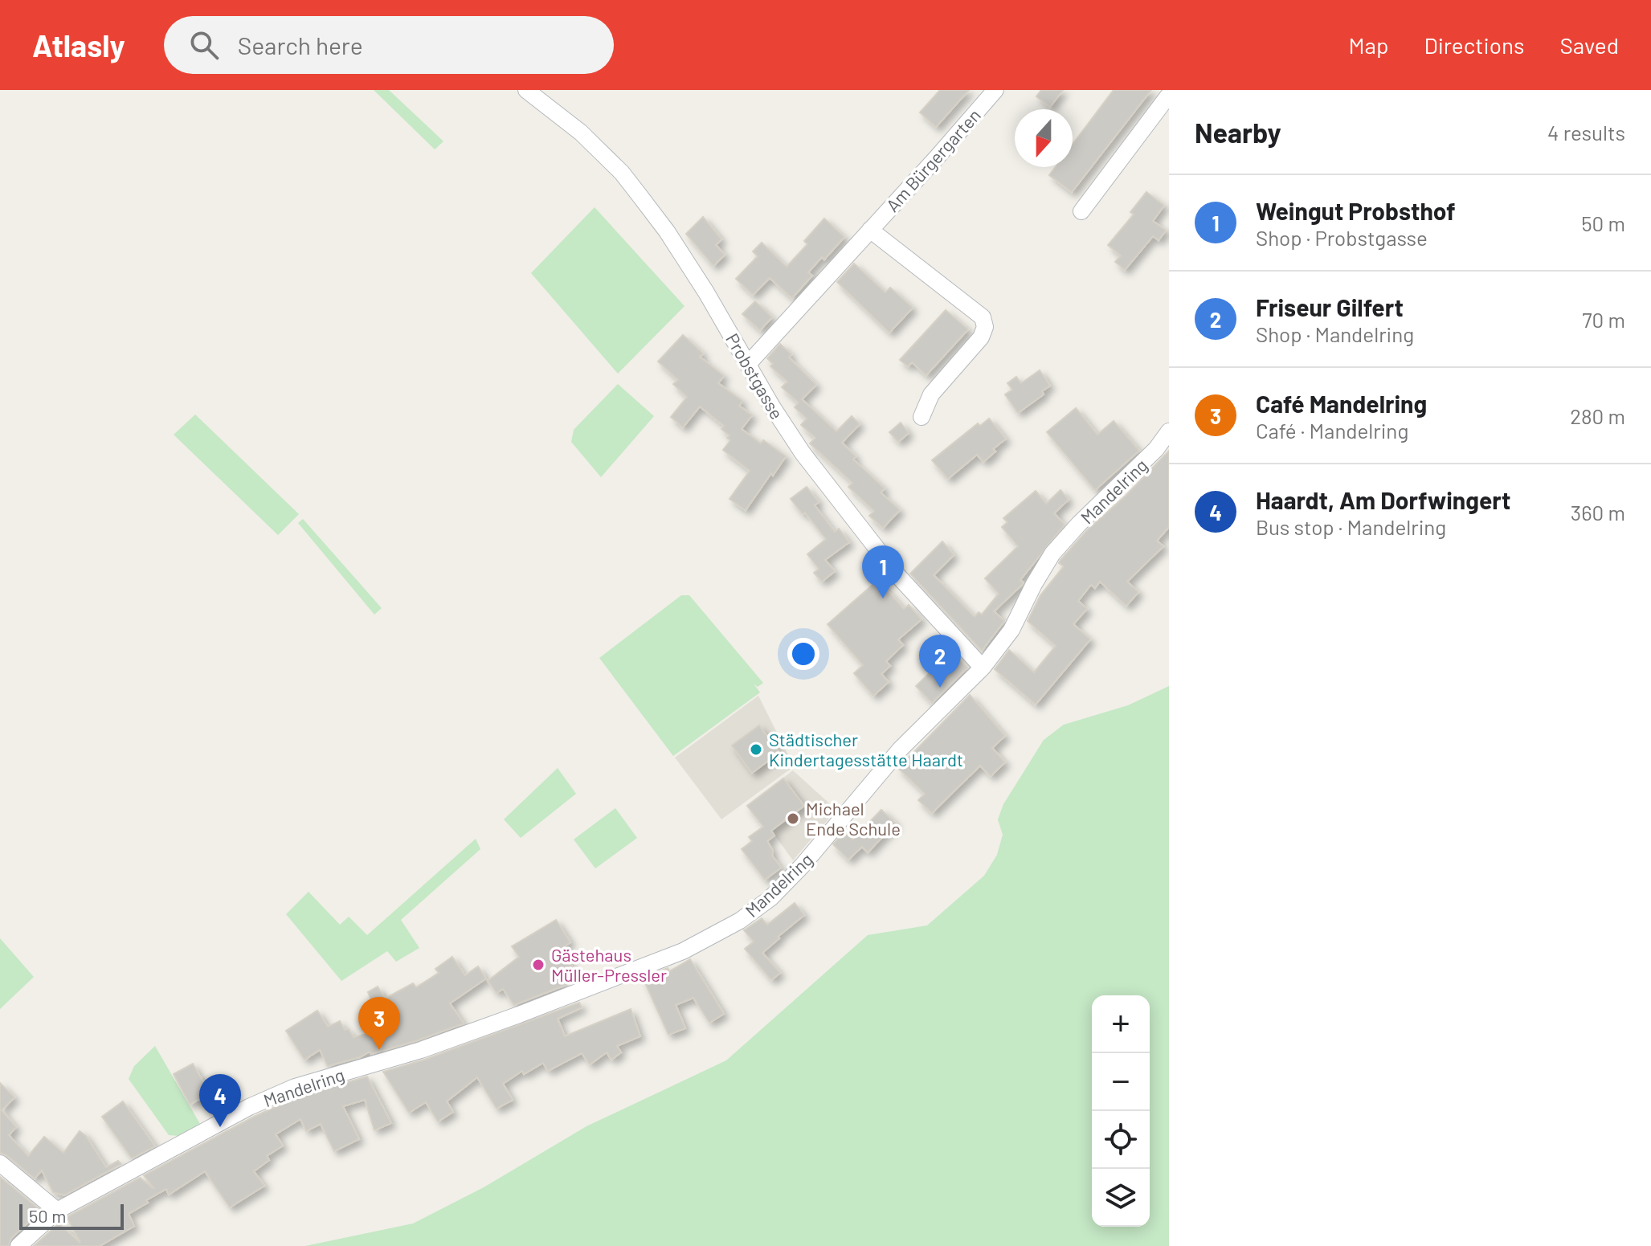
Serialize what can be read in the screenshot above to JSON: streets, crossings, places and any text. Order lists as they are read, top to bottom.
{
  "streets": {
    "street": ["Am Bürgergarten", "Probstgasse", "Mandelring"]
  },
  "crossings": [
    ["Am Bürgergarten", "Probstgasse"],
    ["Probstgasse", "Mandelring"]
  ],
  "places": ["Städtischer Kindertagesstätte Haardt", "Michael Ende Schule", "Gästehaus Müller-Pressler"],
  "scale_bar": "50 m",
  "north": "bottom",
  "page": {
    "header": "Atlasly",
    "search": "Search here",
    "nav": ["Map", "Directions", "Saved"],
    "heading": ["Nearby", "4 results"],
    "list": [
      {
        "mark": "1",
        "name": "Weingut Probsthof",
        "note": "Shop · Probstgasse",
        "value": "50 m"
      },
      {
        "mark": "2",
        "name": "Friseur Gilfert",
        "note": "Shop · Mandelring",
        "value": "70 m"
      },
      {
        "mark": "3",
        "name": "Café Mandelring",
        "note": "Café · Mandelring",
        "value": "280 m"
      },
      {
        "mark": "4",
        "name": "Haardt, Am Dorfwingert",
        "note": "Bus stop · Mandelring",
        "value": "360 m"
      }
    ],
    "pins": [
      "1",
      "2",
      "3",
      "4"
    ],
    "map_buttons": ["+", "−"],
    "scale": "50 m"
  }
}
